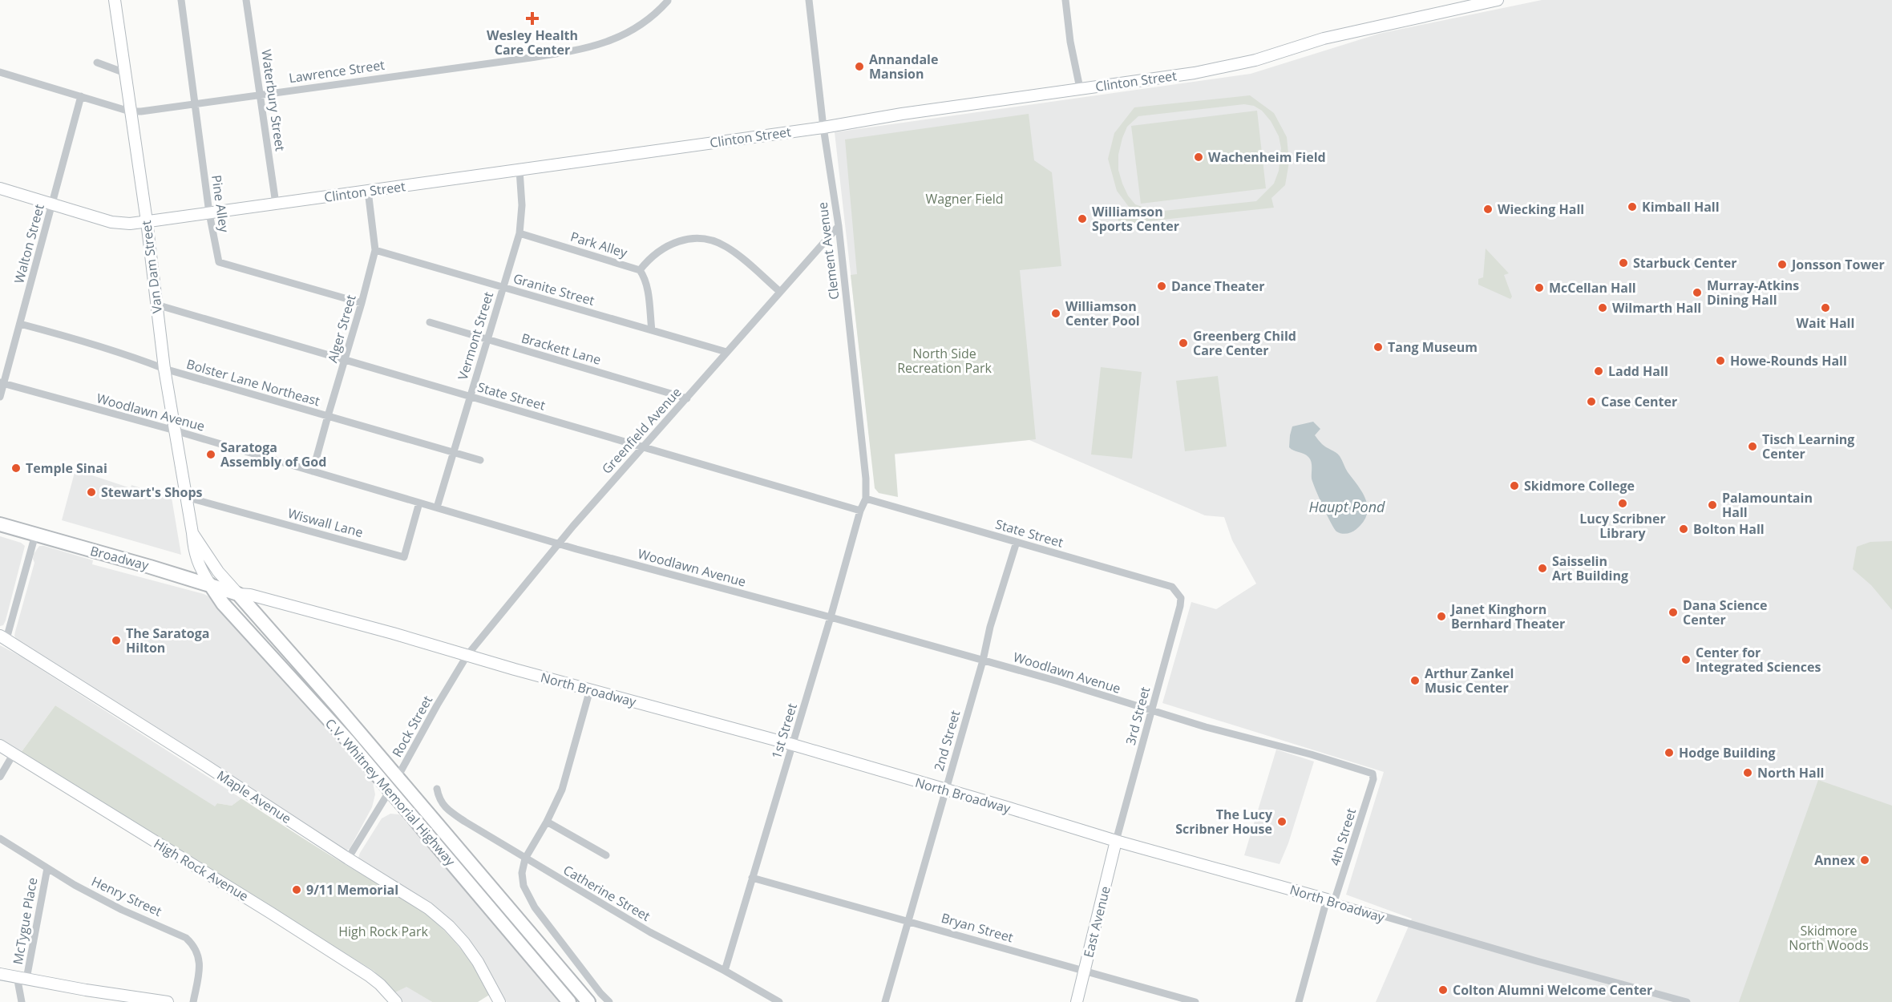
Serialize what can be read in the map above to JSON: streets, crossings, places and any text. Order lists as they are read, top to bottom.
{
  "streets": {
    "highway": ["Broadway", "C.V. Whitney Memorial Highway"],
    "street": [
      "Lawrence Street",
      "Clinton Street",
      "Waterbury Street",
      "Pine Alley",
      "Walton Street",
      "Park Alley",
      "Clement Avenue",
      "Van Dam Street",
      "Granite Street",
      "Alger Street",
      "Vermont Street",
      "Brackett Lane",
      "Bolster Lane Northeast",
      "State Street",
      "Woodlawn Avenue",
      "Greenfield Avenue",
      "Wiswall Lane",
      "North Broadway",
      "3rd Street",
      "Rock Street",
      "1st Street",
      "2nd Street",
      "Maple Avenue",
      "4th Street",
      "High Rock Avenue",
      "Catherine Street",
      "Henry Street",
      "McTygue Place",
      "East Avenue",
      "Bryan Street"
    ]
  },
  "crossings": [
    ["Lawrence Street", "Waterbury Street"],
    ["Lawrence Street", "Pine Alley"],
    ["Lawrence Street", "Walton Street"],
    ["Lawrence Street", "Van Dam Street"],
    ["Clinton Street", "Waterbury Street"],
    ["Clinton Street", "Pine Alley"],
    ["Clinton Street", "Walton Street"],
    ["Clinton Street", "Clement Avenue"],
    ["Clinton Street", "Van Dam Street"],
    ["Clinton Street", "Alger Street"],
    ["Clinton Street", "Vermont Street"],
    ["Pine Alley", "Alger Street"],
    ["Walton Street", "Bolster Lane Northeast"],
    ["Walton Street", "Woodlawn Avenue"],
    ["Park Alley", "Granite Street"],
    ["Park Alley", "Vermont Street"],
    ["Park Alley", "Greenfield Avenue"],
    ["Clement Avenue", "State Street"],
    ["Clement Avenue", "Greenfield Avenue"],
    ["Clement Avenue", "1st Street"],
    ["Van Dam Street", "Bolster Lane Northeast"],
    ["Van Dam Street", "State Street"],
    ["Van Dam Street", "Woodlawn Avenue"],
    ["Van Dam Street", "Wiswall Lane"],
    ["Van Dam Street", "Broadway"],
    ["Van Dam Street", "North Broadway"],
    ["Van Dam Street", "C.V. Whitney Memorial Highway"],
    ["Granite Street", "Alger Street"],
    ["Granite Street", "Vermont Street"],
    ["Granite Street", "Greenfield Avenue"],
    ["Alger Street", "Bolster Lane Northeast"],
    ["Alger Street", "State Street"],
    ["Alger Street", "Woodlawn Avenue"],
    ["Vermont Street", "Brackett Lane"],
    ["Vermont Street", "Bolster Lane Northeast"],
    ["Vermont Street", "State Street"],
    ["Vermont Street", "Woodlawn Avenue"],
    ["Brackett Lane", "Greenfield Avenue"],
    ["State Street", "Greenfield Avenue"],
    ["State Street", "3rd Street"],
    ["State Street", "1st Street"],
    ["State Street", "2nd Street"],
    ["Woodlawn Avenue", "Greenfield Avenue"],
    ["Woodlawn Avenue", "Wiswall Lane"],
    ["Woodlawn Avenue", "3rd Street"],
    ["Woodlawn Avenue", "1st Street"],
    ["Woodlawn Avenue", "2nd Street"],
    ["Woodlawn Avenue", "4th Street"],
    ["Greenfield Avenue", "North Broadway"],
    ["Greenfield Avenue", "Rock Street"],
    ["Broadway", "North Broadway"],
    ["Broadway", "C.V. Whitney Memorial Highway"],
    ["North Broadway", "3rd Street"],
    ["North Broadway", "Rock Street"],
    ["North Broadway", "1st Street"],
    ["North Broadway", "2nd Street"],
    ["North Broadway", "C.V. Whitney Memorial Highway"],
    ["North Broadway", "4th Street"],
    ["North Broadway", "East Avenue"],
    ["3rd Street", "East Avenue"],
    ["Rock Street", "C.V. Whitney Memorial Highway"],
    ["Rock Street", "Maple Avenue"],
    ["1st Street", "Catherine Street"],
    ["1st Street", "Bryan Street"],
    ["2nd Street", "Bryan Street"],
    ["Henry Street", "McTygue Place"],
    ["East Avenue", "Bryan Street"]
  ],
  "water": ["Haupt Pond"],
  "parks": [
    "Wagner Field",
    "North Side Recreation Park",
    "Skidmore North Woods",
    "High Rock Park"
  ],
  "places": {
    "health": ["Wesley Health Care Center"],
    "other": [
      "Annandale Mansion",
      "Wachenheim Field",
      "Kimball Hall",
      "Wiecking Hall",
      "Williamson Sports Center",
      "Starbuck Center",
      "Jonsson Tower",
      "Dance Theater",
      "McCellan Hall",
      "Murray-Atkins Dining Hall",
      "Wilmarth Hall",
      "Wait Hall",
      "Williamson Center Pool",
      "Greenberg Child Care Center",
      "Tang Museum",
      "Howe-Rounds Hall",
      "Ladd Hall",
      "Case Center",
      "Tisch Learning Center",
      "Saratoga Assembly of God",
      "Temple Sinai",
      "Skidmore College",
      "Stewart's Shops",
      "Lucy Scribner Library",
      "Palamountain Hall",
      "Bolton Hall",
      "Saisselin Art Building",
      "Dana Science Center",
      "Janet Kinghorn Bernhard Theater",
      "The Saratoga Hilton",
      "Center for Integrated Sciences",
      "Arthur Zankel Music Center",
      "Hodge Building",
      "North Hall",
      "The Lucy Scribner House",
      "Annex",
      "9/11 Memorial",
      "Colton Alumni Welcome Center"
    ]
  }
}
